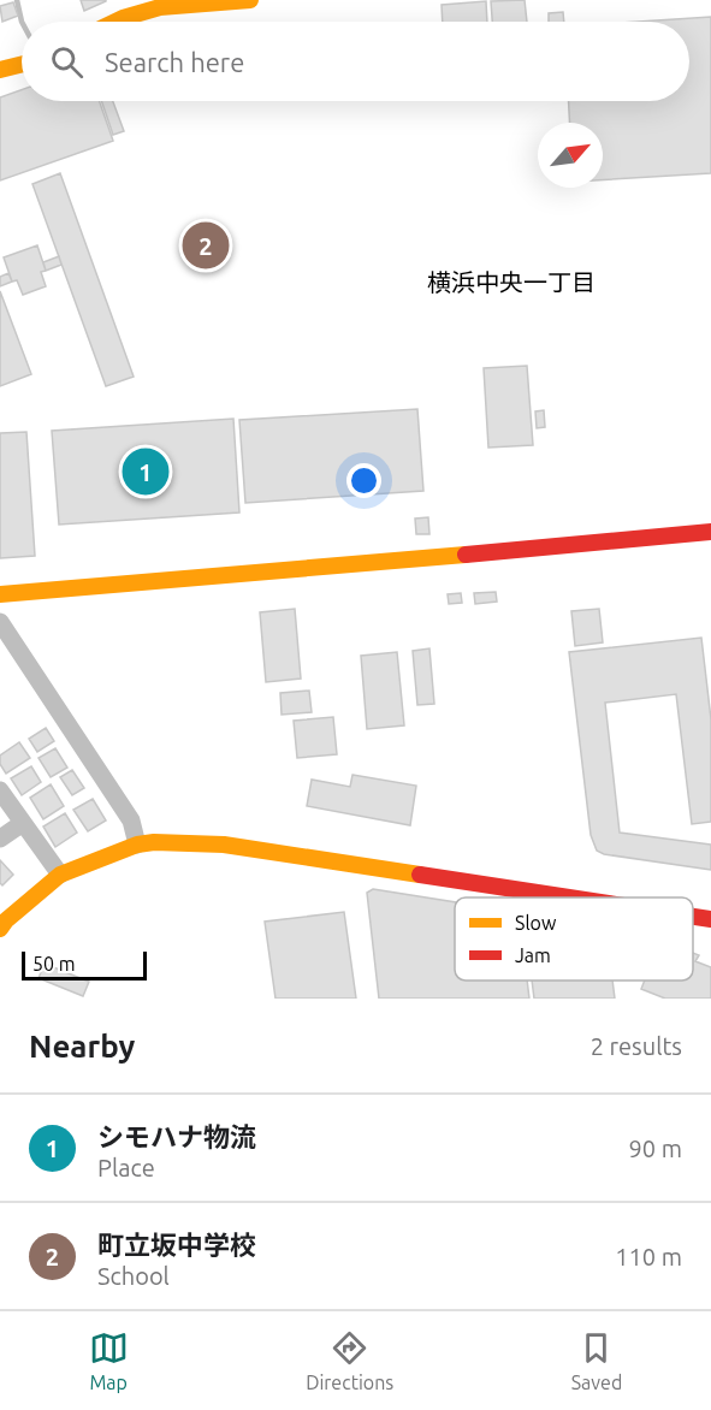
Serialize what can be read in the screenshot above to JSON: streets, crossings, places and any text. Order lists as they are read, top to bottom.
{
  "districts": ["横浜中央一丁目"],
  "legend": ["Slow", "Jam"],
  "scale_bar": "50 m",
  "north": "top right",
  "page": {
    "search": "Search here",
    "pins": ["2", "1"],
    "scale": "50 m",
    "heading": ["Nearby", "2 results"],
    "list": [
      {
        "mark": "1",
        "name": "シモハナ物流",
        "note": "Place",
        "value": "90 m"
      },
      {
        "mark": "2",
        "name": "町立坂中学校",
        "note": "School",
        "value": "110 m"
      }
    ],
    "nav": ["Map", "Directions", "Saved"]
  }
}
